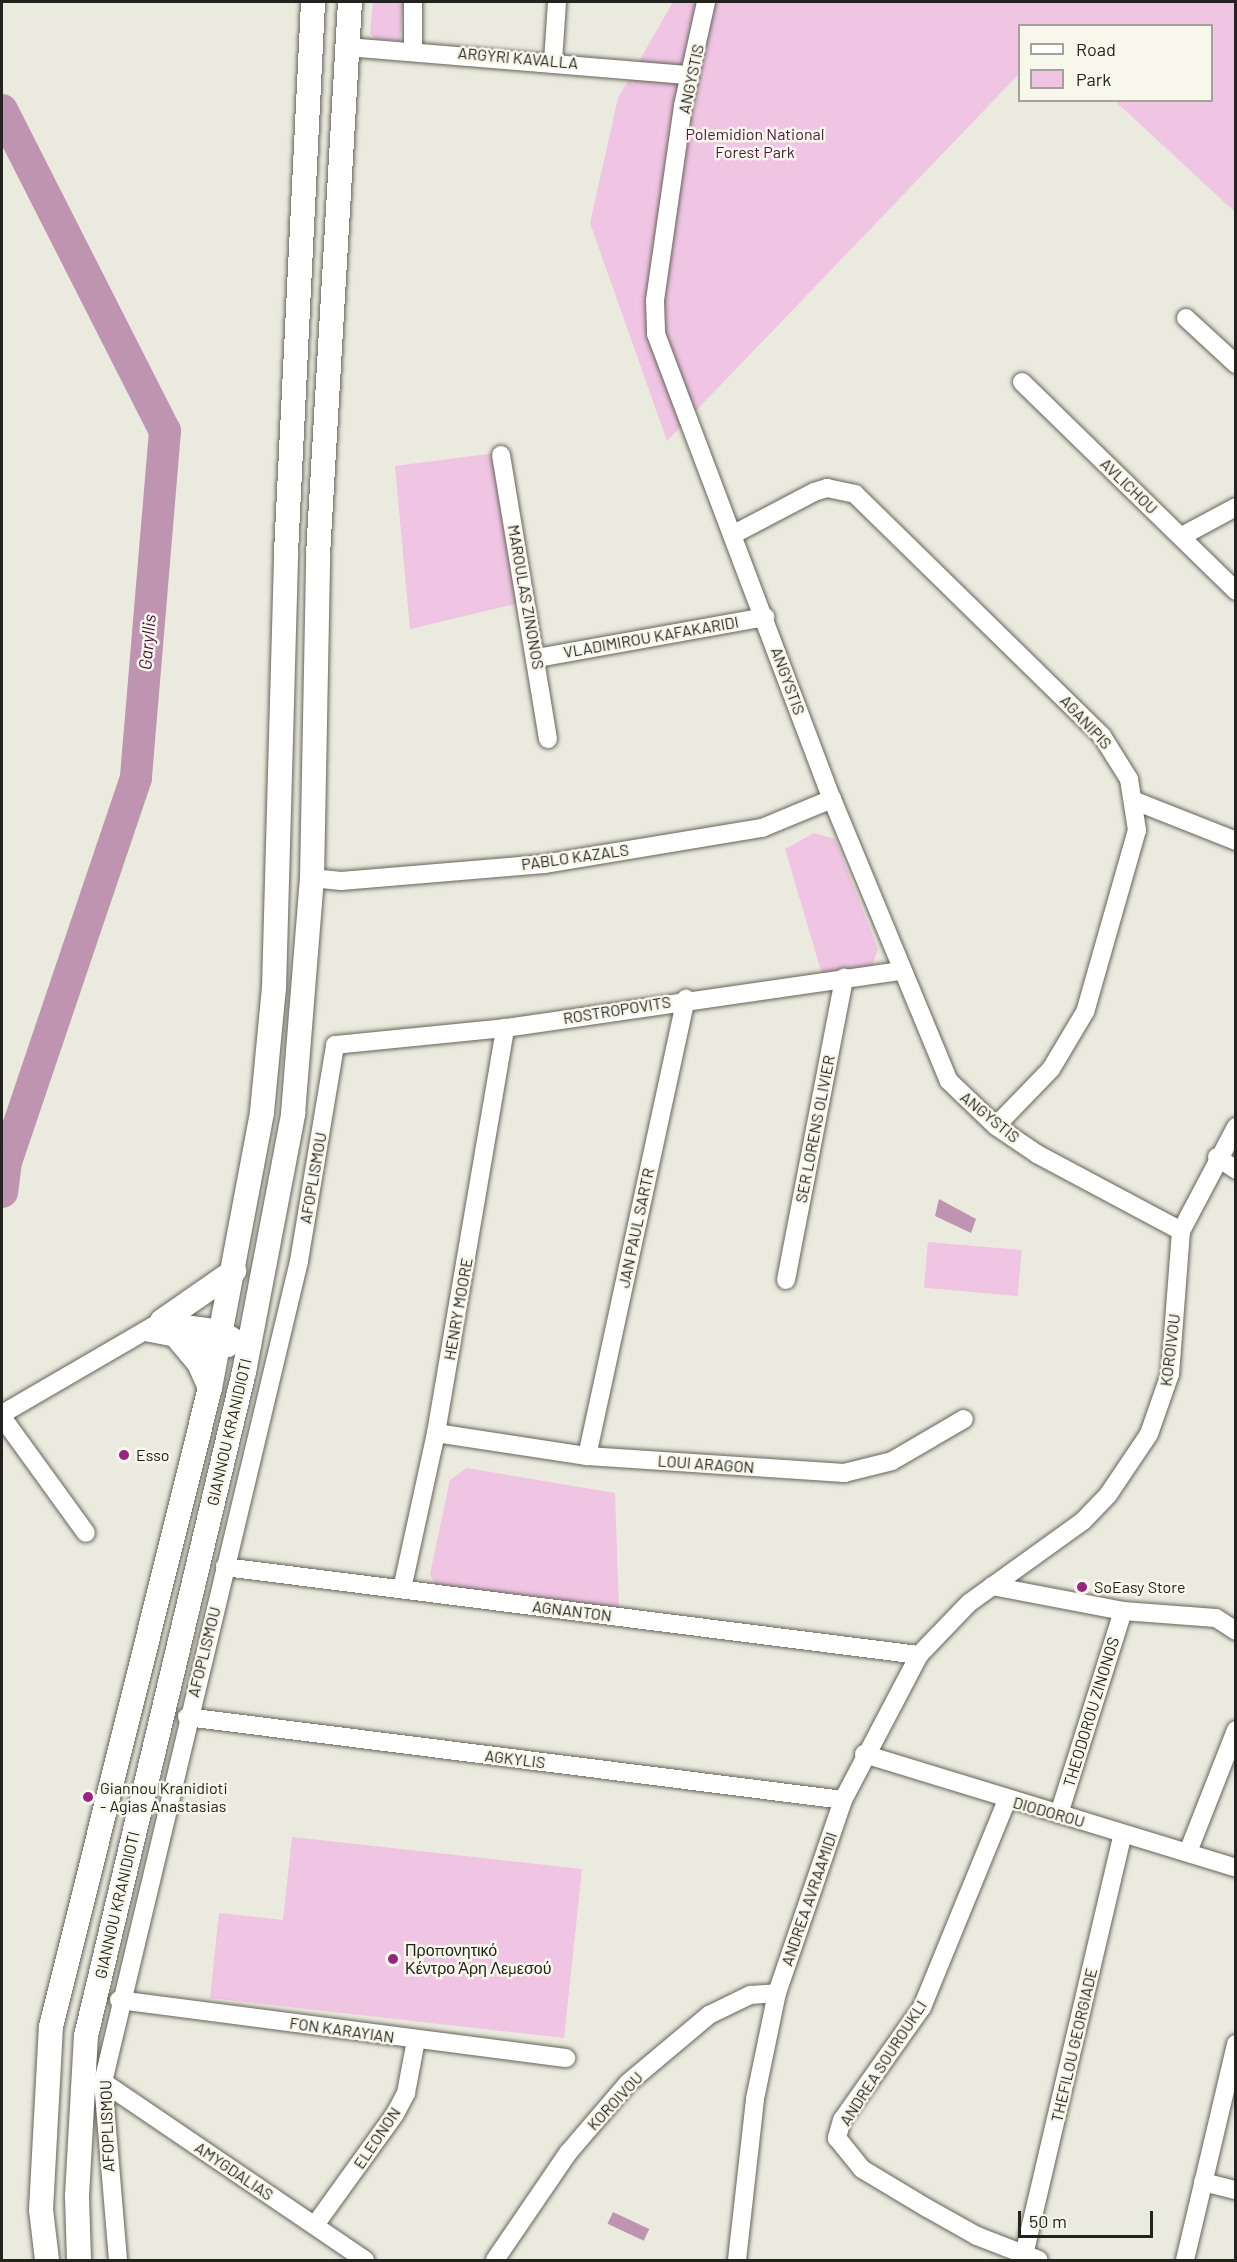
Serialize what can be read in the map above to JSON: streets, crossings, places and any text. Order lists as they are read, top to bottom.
{
  "streets": {
    "main road": ["GIANNOU KRANIDIOTI"],
    "street": [
      "ARGYRI KAVALLA",
      "ANGYSTIS",
      "AVLICHOU",
      "MAROULAS ZINONOS",
      "VLADIMIROU KAFAKARIDI",
      "AGANIPIS",
      "PABLO KAZALS",
      "ROSTROPOVITS",
      "SER LORENS OLIVIER",
      "AFOPLISMOU",
      "JAN PAUL SARTR",
      "HENRY MOORE",
      "KOROIVOU",
      "LOUI ARAGON",
      "AGNANTON",
      "THEODOROU ZINONOS",
      "AGKYLIS",
      "DIODOROU",
      "ANDREA AVRAAMIDI",
      "FON KARAYIAN",
      "THEFILOU GEORGIADE",
      "ANDREA SOUROUKLI",
      "ELEONON",
      "AMYGDALIAS"
    ]
  },
  "crossings": [
    ["ARGYRI KAVALLA", "ANGYSTIS"],
    ["ARGYRI KAVALLA", "GIANNOU KRANIDIOTI"],
    ["ANGYSTIS", "VLADIMIROU KAFAKARIDI"],
    ["ANGYSTIS", "AGANIPIS"],
    ["ANGYSTIS", "PABLO KAZALS"],
    ["ANGYSTIS", "ROSTROPOVITS"],
    ["ANGYSTIS", "KOROIVOU"],
    ["MAROULAS ZINONOS", "VLADIMIROU KAFAKARIDI"],
    ["PABLO KAZALS", "GIANNOU KRANIDIOTI"],
    ["ROSTROPOVITS", "SER LORENS OLIVIER"],
    ["ROSTROPOVITS", "AFOPLISMOU"],
    ["ROSTROPOVITS", "JAN PAUL SARTR"],
    ["ROSTROPOVITS", "HENRY MOORE"],
    ["AFOPLISMOU", "AGNANTON"],
    ["AFOPLISMOU", "AGKYLIS"],
    ["AFOPLISMOU", "FON KARAYIAN"],
    ["AFOPLISMOU", "AMYGDALIAS"],
    ["JAN PAUL SARTR", "LOUI ARAGON"],
    ["HENRY MOORE", "LOUI ARAGON"],
    ["HENRY MOORE", "AGNANTON"],
    ["KOROIVOU", "ANDREA AVRAAMIDI"],
    ["AGNANTON", "ANDREA AVRAAMIDI"],
    ["THEODOROU ZINONOS", "DIODOROU"],
    ["AGKYLIS", "ANDREA AVRAAMIDI"],
    ["DIODOROU", "ANDREA AVRAAMIDI"],
    ["DIODOROU", "THEFILOU GEORGIADE"],
    ["DIODOROU", "ANDREA SOUROUKLI"],
    ["FON KARAYIAN", "ELEONON"],
    ["THEFILOU GEORGIADE", "ANDREA SOUROUKLI"],
    ["ELEONON", "AMYGDALIAS"]
  ],
  "water": ["Garyllis"],
  "parks": ["Polemidion National Forest Park"],
  "places": [
    "Esso",
    "SoEasy Store",
    "Giannou Kranidioti - Agias Anastasias",
    "Προπονητικό Κέντρο Άρη Λεμεσού"
  ],
  "legend": ["Road", "Park"],
  "scale_bar": "50 m"
}
